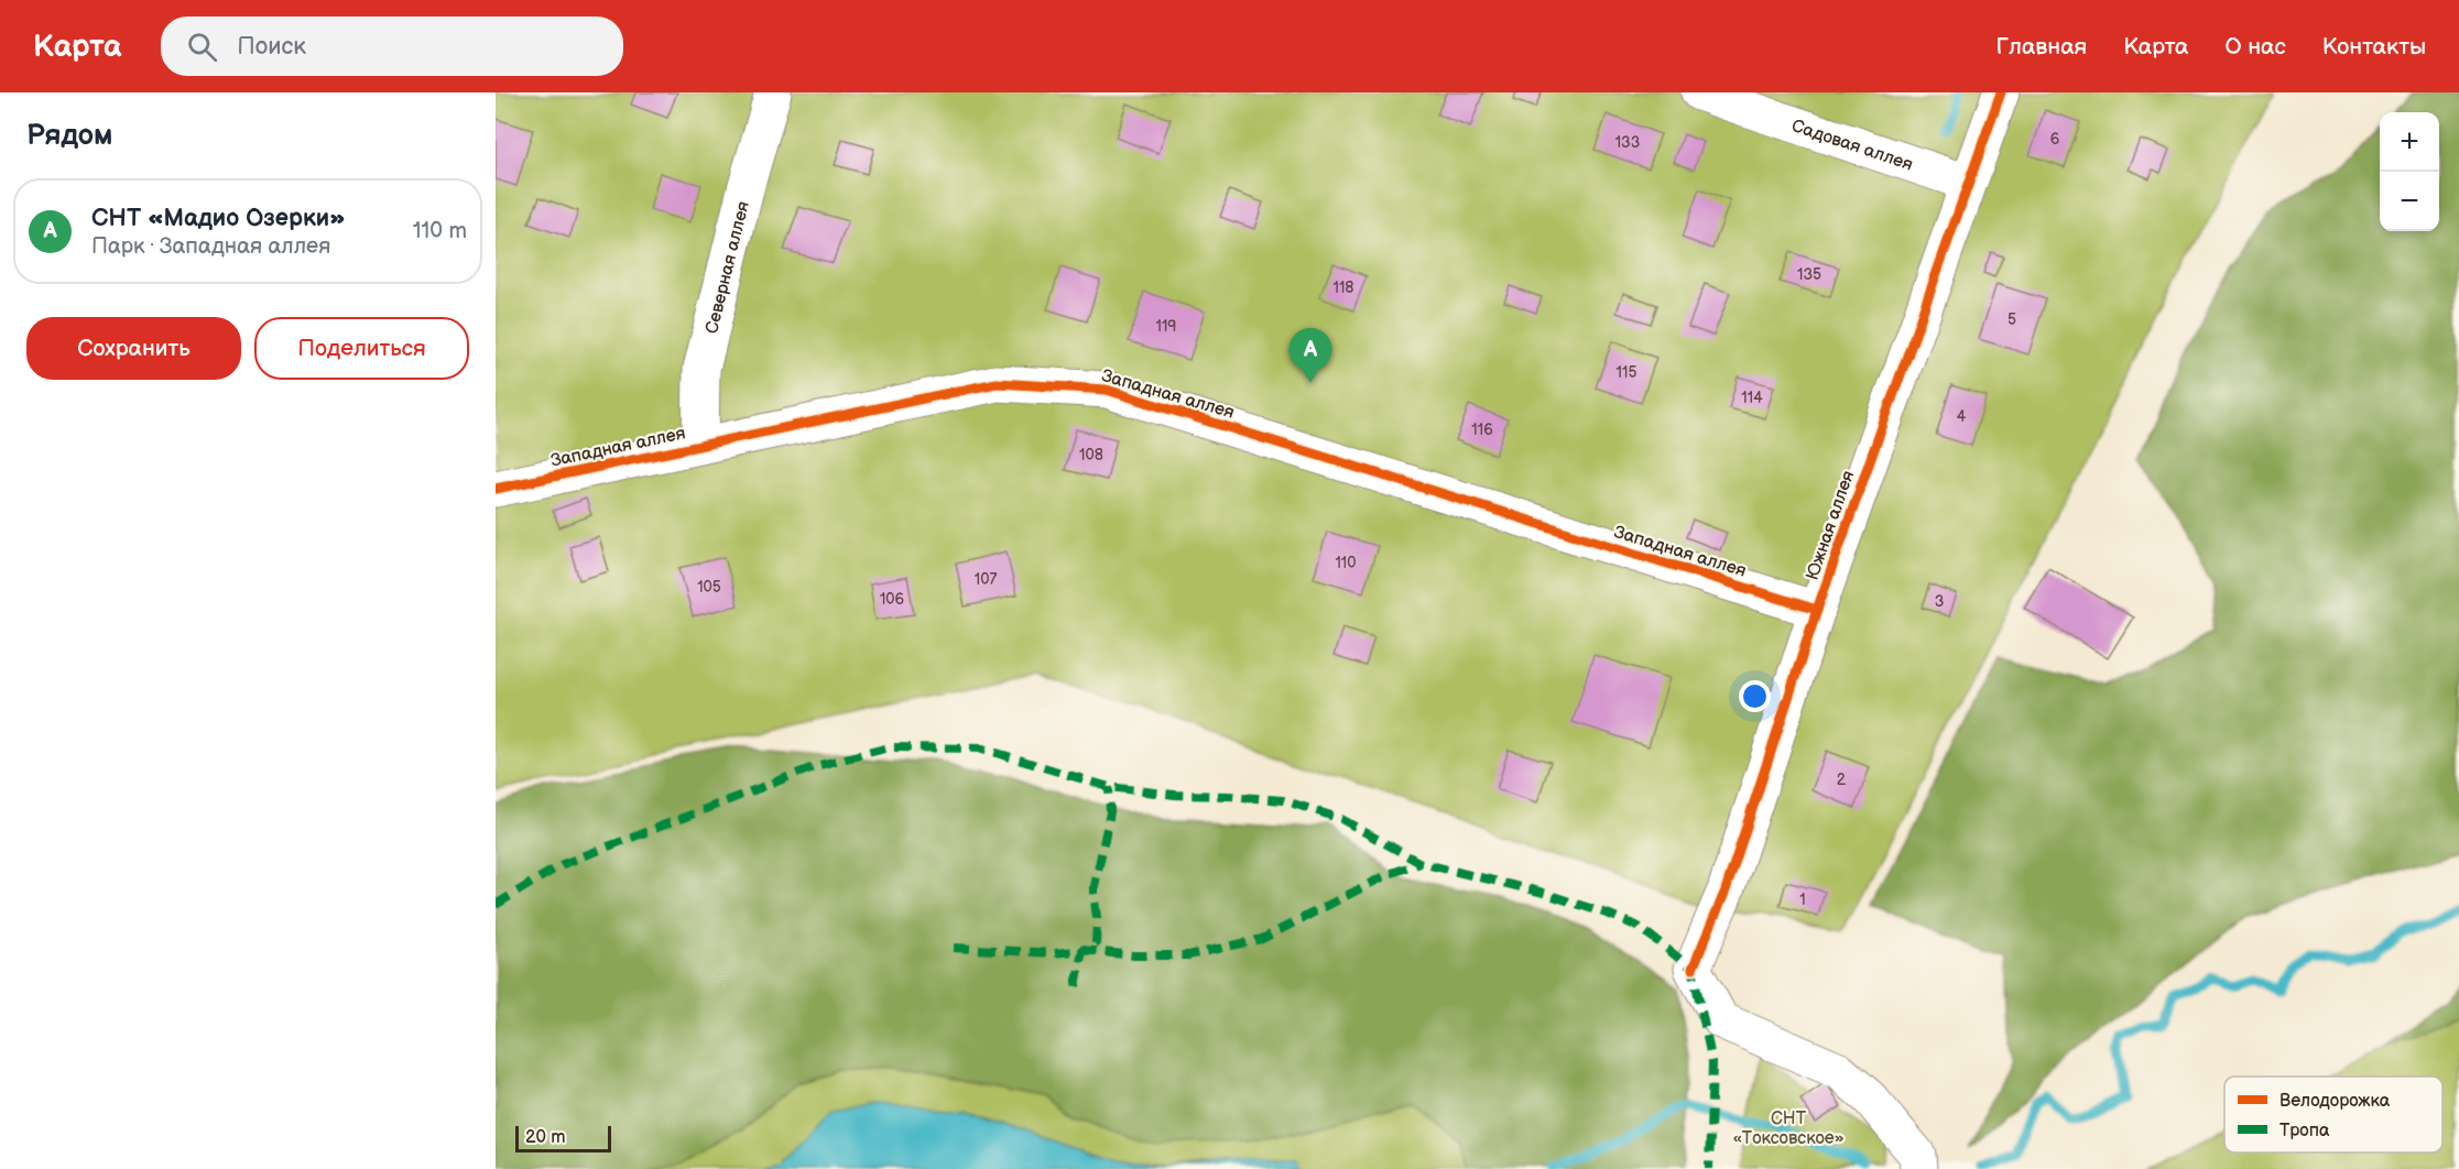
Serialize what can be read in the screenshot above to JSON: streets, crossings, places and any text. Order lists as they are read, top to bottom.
{
  "streets": {
    "street": [
      "Садовая аллея",
      "Северная аллея",
      "Западная аллея",
      "Южная аллея"
    ]
  },
  "crossings": [
    ["Садовая аллея", "Южная аллея"],
    ["Северная аллея", "Западная аллея"],
    ["Западная аллея", "Южная аллея"]
  ],
  "parks": ["СНТ «Токсовское»"],
  "house_numbers": [
    "6",
    "133",
    "135",
    "118",
    "5",
    "119",
    "115",
    "114",
    "4",
    "116",
    "108",
    "110",
    "107",
    "105",
    "106",
    "3",
    "2",
    "1"
  ],
  "legend": ["Велодорожка", "Тропа"],
  "scale_bar": "20 m",
  "page": {
    "header": "Карта",
    "search": "Поиск",
    "nav": [
      "Главная",
      "Карта",
      "О нас",
      "Контакты"
    ],
    "heading": "Рядом",
    "map_buttons": ["+", "−"],
    "list": [
      {
        "mark": "A",
        "name": "СНТ «Мадио Озерки»",
        "note": "Парк · Западная аллея",
        "value": "110 m"
      }
    ],
    "buttons": ["Сохранить", "Поделиться"],
    "pins": "A",
    "scale": "20 m"
  }
}
